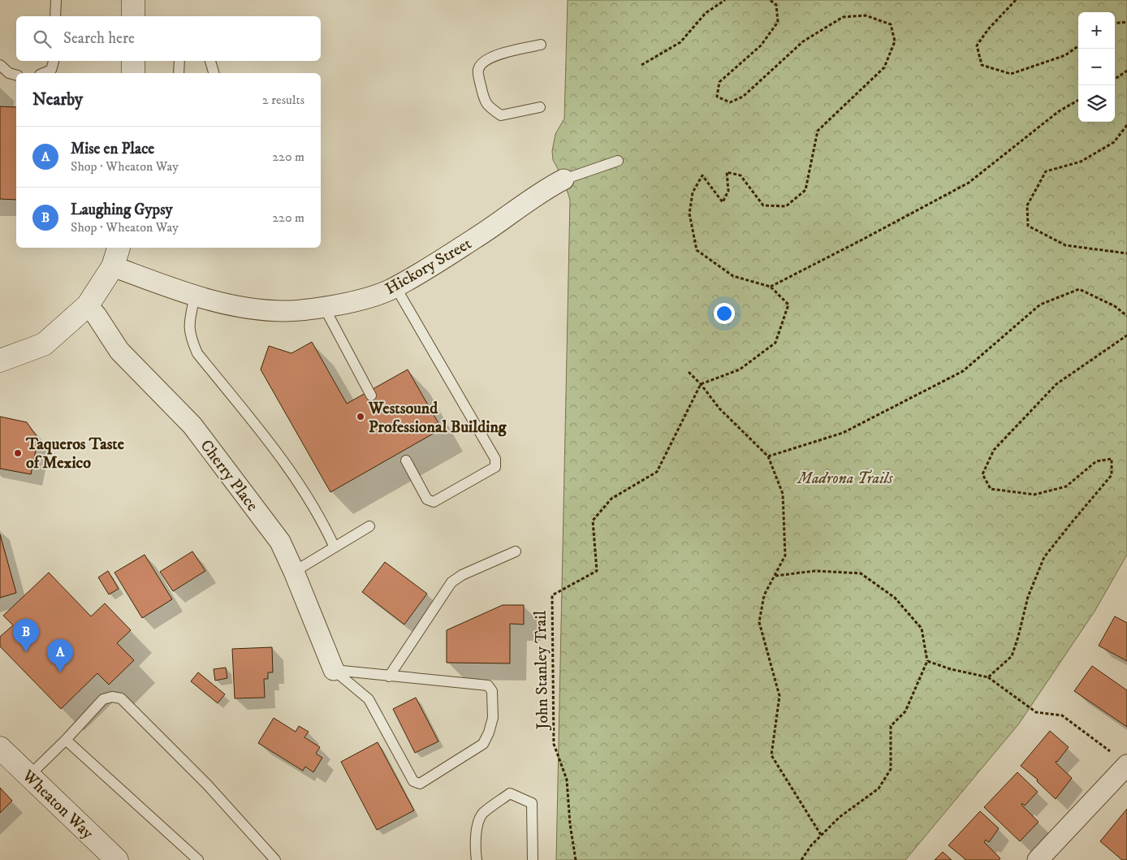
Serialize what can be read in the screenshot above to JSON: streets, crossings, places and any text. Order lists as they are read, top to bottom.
{
  "streets": {
    "street": ["Hickory Street", "Cherry Place", "Wheaton Way"],
    "path": ["John Stanley Trail"]
  },
  "parks": ["Madrona Trails"],
  "places": ["Westsound Professional Building", "Taqueros Taste of Mexico"],
  "page": {
    "map_buttons": ["+", "−"],
    "search": "Search here",
    "heading": ["Nearby", "2 results"],
    "list": [
      {
        "mark": "A",
        "name": "Mise en Place",
        "note": "Shop · Wheaton Way",
        "value": "220 m"
      },
      {
        "mark": "B",
        "name": "Laughing Gypsy",
        "note": "Shop · Wheaton Way",
        "value": "220 m"
      }
    ],
    "pins": ["B", "A"]
  }
}
